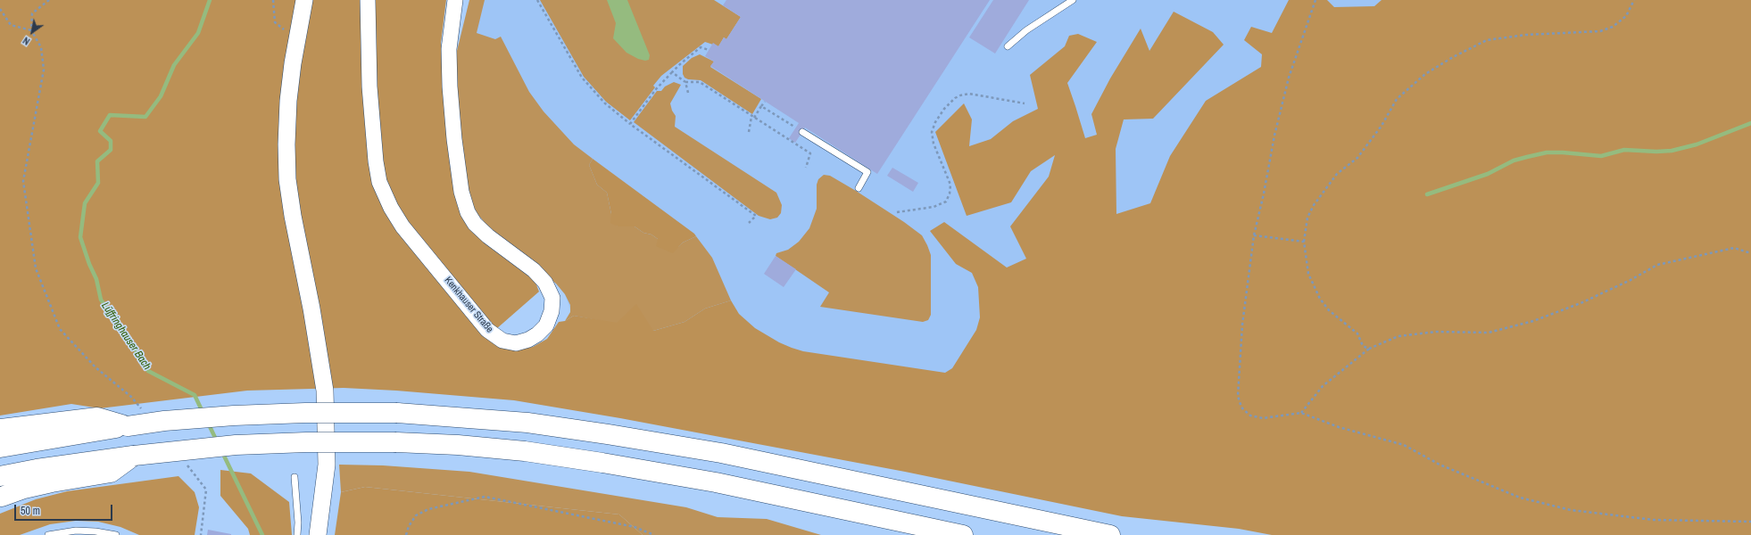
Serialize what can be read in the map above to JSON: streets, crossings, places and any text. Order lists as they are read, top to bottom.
{
  "streets": {
    "street": ["Kenkhauser Straße"]
  },
  "water": ["Lüffringhauser Bach"],
  "scale_bar": "50 m",
  "north": "bottom left"
}
